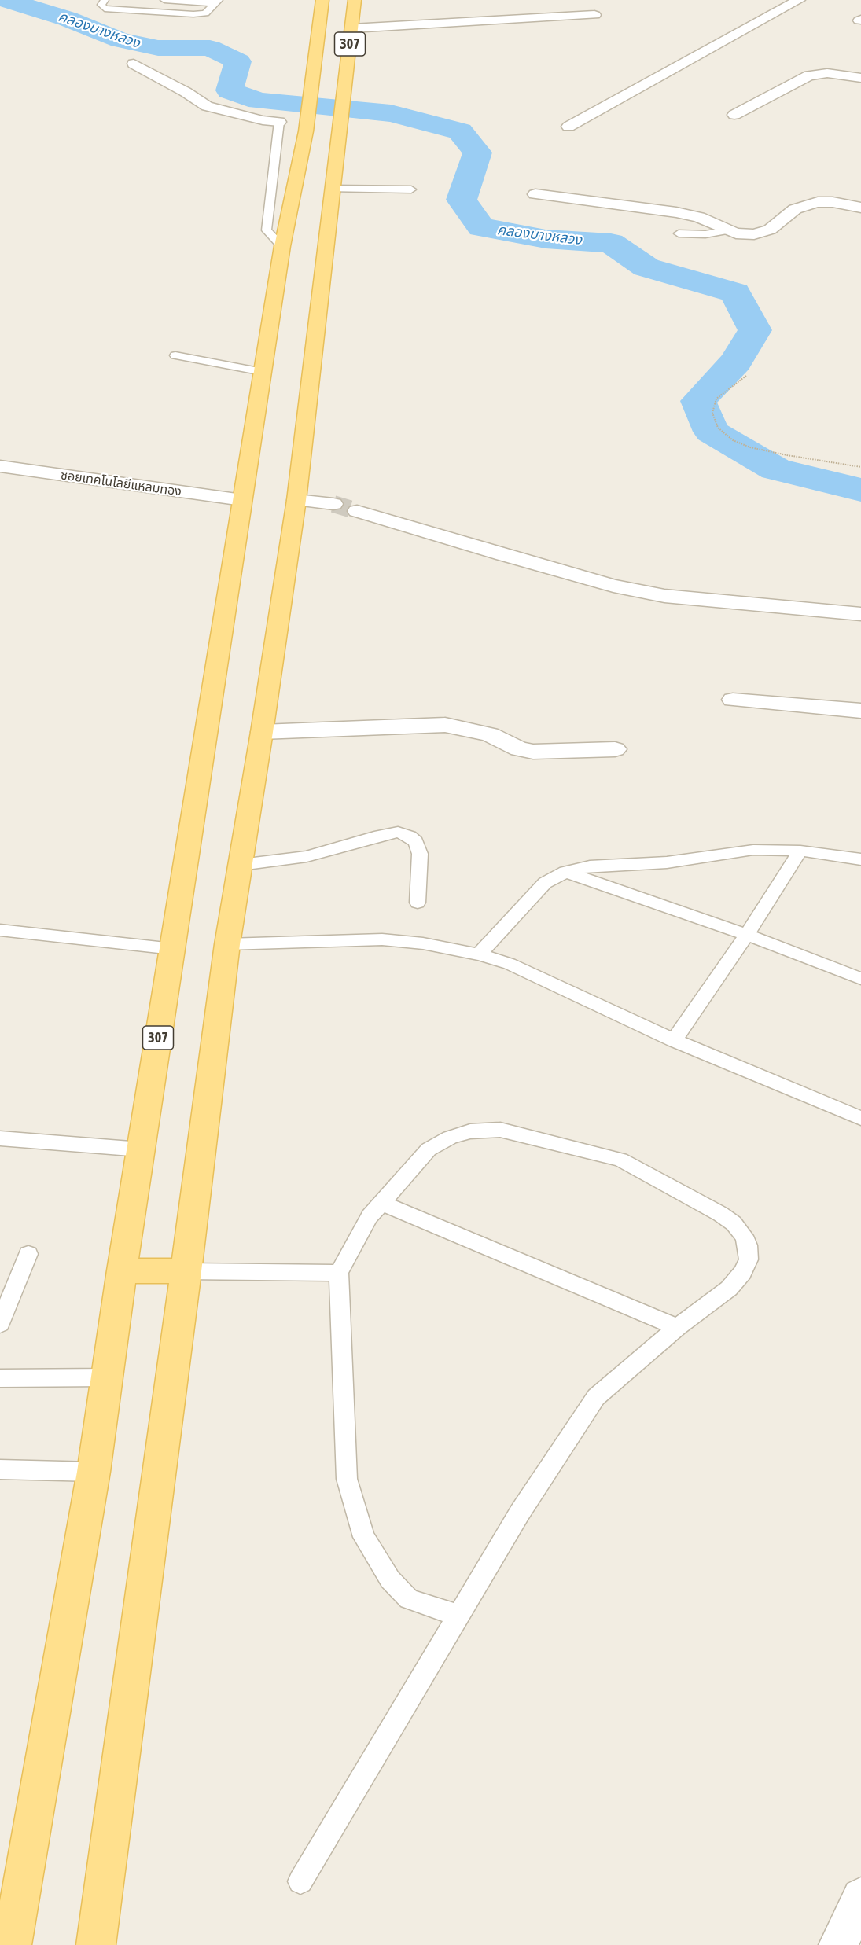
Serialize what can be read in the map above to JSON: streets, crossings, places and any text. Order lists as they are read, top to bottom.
{
  "streets": {
    "main road": ["307"],
    "street": ["ซอยเทคโนโลยีแหลมทอง"]
  },
  "crossings": [
    ["307", "ซอยเทคโนโลยีแหลมทอง"]
  ],
  "water": ["คลองบางหลวง"]
}
